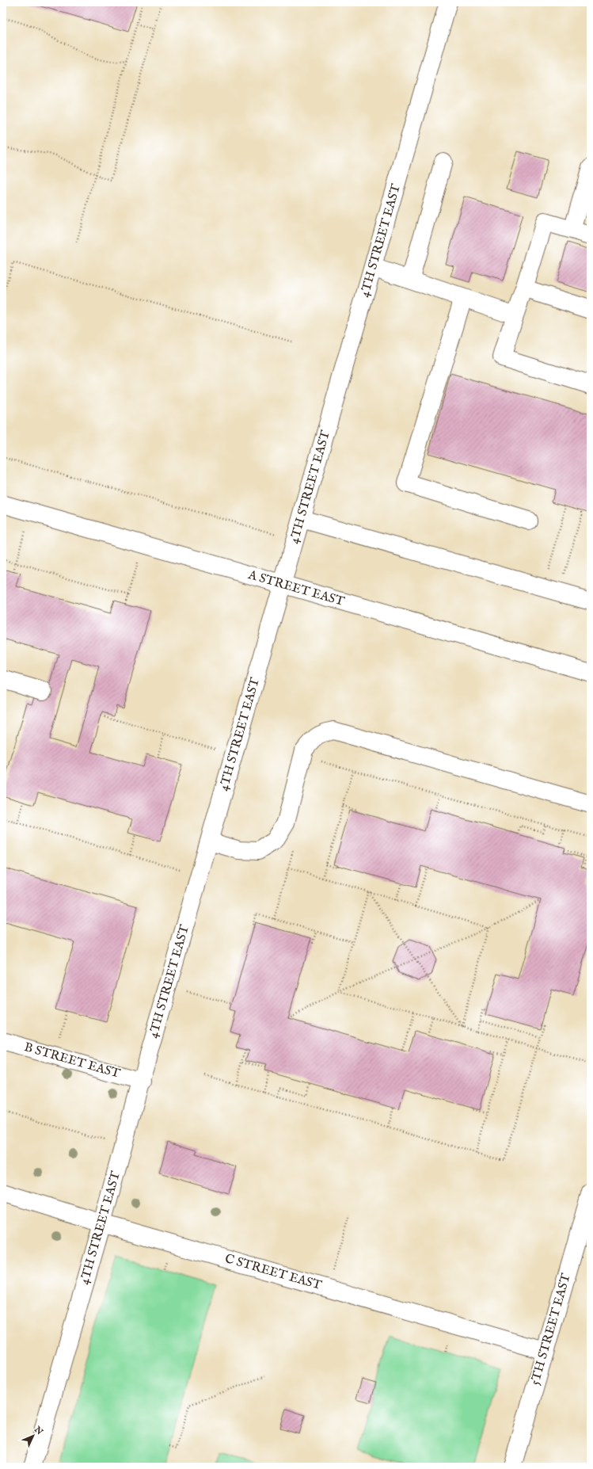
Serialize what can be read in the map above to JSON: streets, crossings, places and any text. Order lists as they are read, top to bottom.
{
  "streets": {
    "street": [
      "4TH STREET EAST",
      "A STREET EAST",
      "B STREET EAST",
      "C STREET EAST",
      "5TH STREET EAST"
    ]
  },
  "crossings": [
    ["4TH STREET EAST", "A STREET EAST"],
    ["4TH STREET EAST", "B STREET EAST"],
    ["4TH STREET EAST", "C STREET EAST"],
    ["C STREET EAST", "5TH STREET EAST"]
  ],
  "north": "top right"
}
